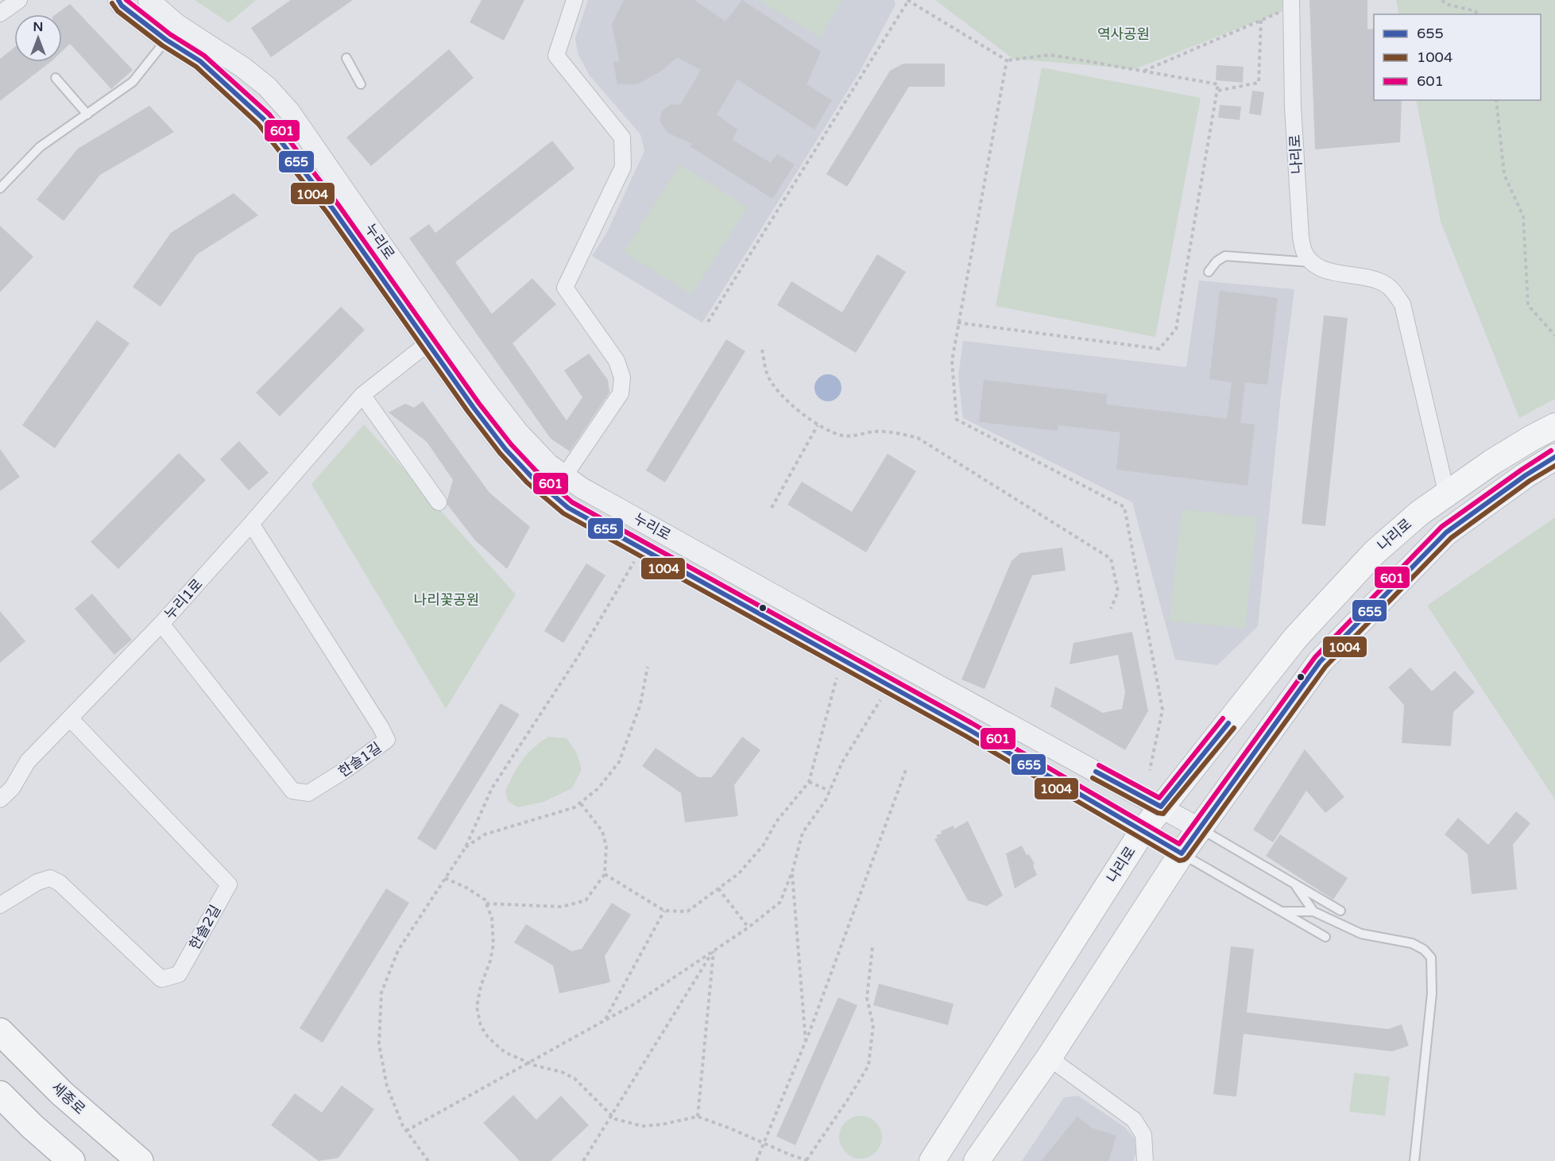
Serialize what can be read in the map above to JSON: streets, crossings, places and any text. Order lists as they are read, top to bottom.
{
  "streets": {
    "highway": ["세종로"],
    "main road": ["나리로"],
    "street": [
      "누리로",
      "누리1로",
      "한솔1길",
      "한솔2길"
    ]
  },
  "crossings": [
    ["나리로", "누리로"],
    ["누리로", "누리1로"],
    ["누리1로", "한솔1길"],
    ["누리1로", "한솔2길"]
  ],
  "parks": ["역사공원", "나리꽃공원"],
  "lines": ["transit line 655", "transit line 601", "transit line 1004"],
  "legend": ["655", "1004", "601"],
  "north": "top"
}
